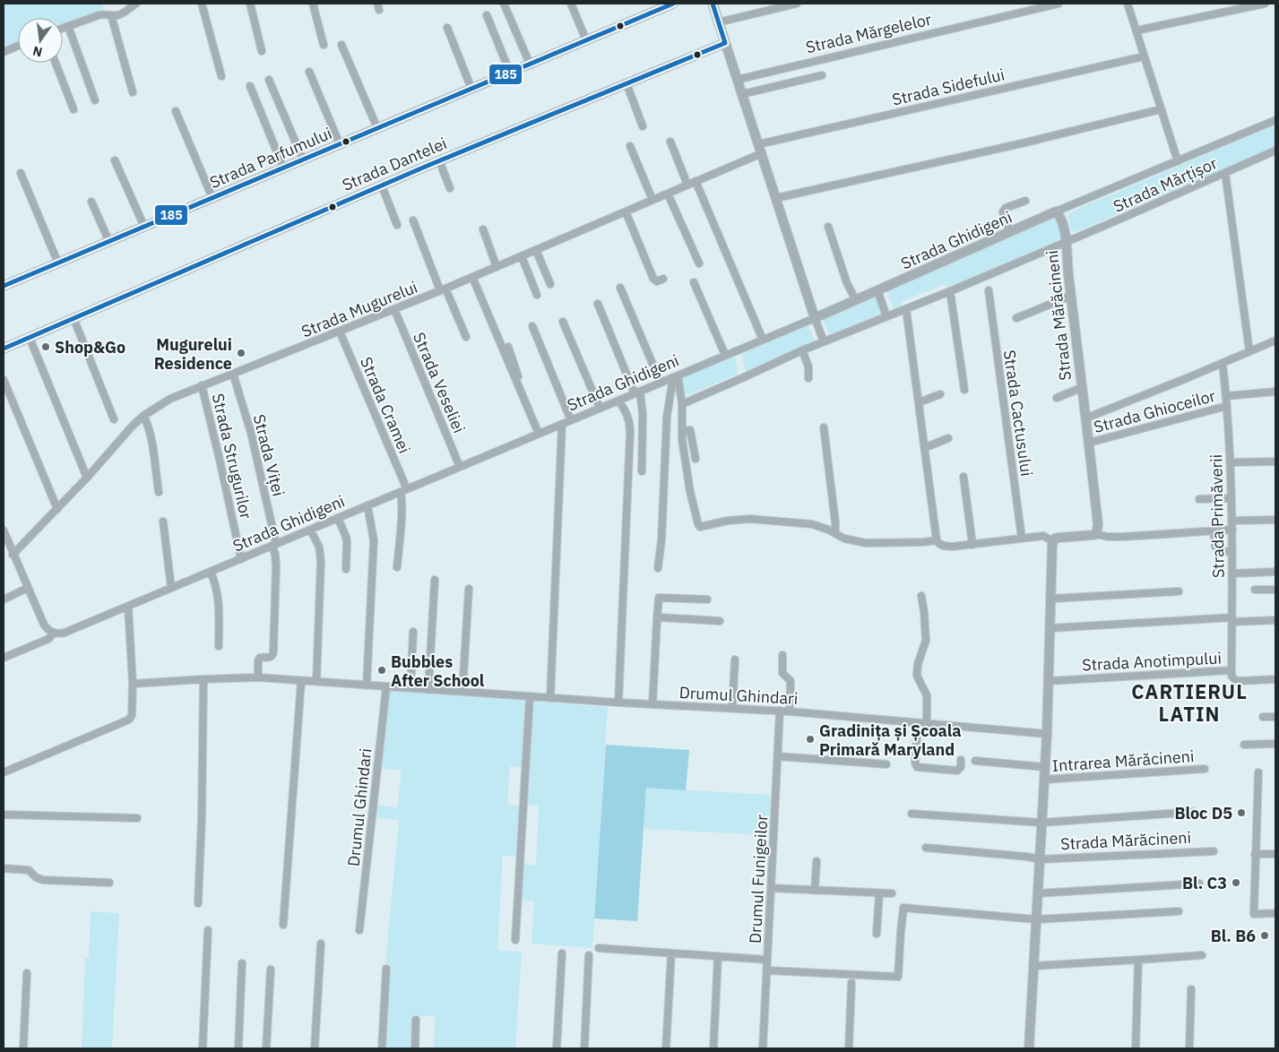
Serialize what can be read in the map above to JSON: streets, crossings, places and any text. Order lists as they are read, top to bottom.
{
  "streets": {
    "street": [
      "Strada Mărgelelor",
      "Strada Sidefului",
      "Strada Parfumului",
      "Strada Dantelei",
      "Strada Mărțișor",
      "Strada Ghidigeni",
      "Strada Mugurelui",
      "Strada Mărăcineni",
      "Strada Veseliei",
      "Strada Cramei",
      "Strada Ghioceilor",
      "Strada Cactusului",
      "Strada Viței",
      "Strada Strugurilor",
      "Strada Primăverii",
      "Strada Anotimpului",
      "Drumul Ghindari",
      "Intrarea Mărăcineni",
      "Drumul Funigeilor"
    ]
  },
  "crossings": [
    ["Strada Sidefului", "Strada Mugurelui"],
    ["Strada Mărțișor", "Strada Mărăcineni"],
    ["Strada Ghidigeni", "Strada Mărăcineni"],
    ["Strada Ghidigeni", "Strada Veseliei"],
    ["Strada Ghidigeni", "Strada Cramei"],
    ["Strada Ghidigeni", "Strada Viței"],
    ["Strada Ghidigeni", "Strada Strugurilor"],
    ["Strada Mugurelui", "Strada Veseliei"],
    ["Strada Mugurelui", "Strada Cramei"],
    ["Strada Mugurelui", "Strada Viței"],
    ["Strada Mugurelui", "Strada Strugurilor"],
    ["Strada Mărăcineni", "Strada Ghioceilor"],
    ["Strada Mărăcineni", "Strada Anotimpului"],
    ["Strada Mărăcineni", "Drumul Ghindari"],
    ["Strada Mărăcineni", "Intrarea Mărăcineni"],
    ["Strada Ghioceilor", "Strada Primăverii"],
    ["Strada Primăverii", "Strada Anotimpului"],
    ["Drumul Ghindari", "Drumul Funigeilor"]
  ],
  "districts": ["CARTIERUL LATIN"],
  "places": [
    "Shop&Go",
    "Mugurelui Residence",
    "Bubbles After School",
    "Gradinița și Școala Primară Maryland",
    "Bloc D5",
    "Bl. C3",
    "Bl. B6"
  ],
  "lines": ["transit line 185"],
  "north": "bottom"
}
